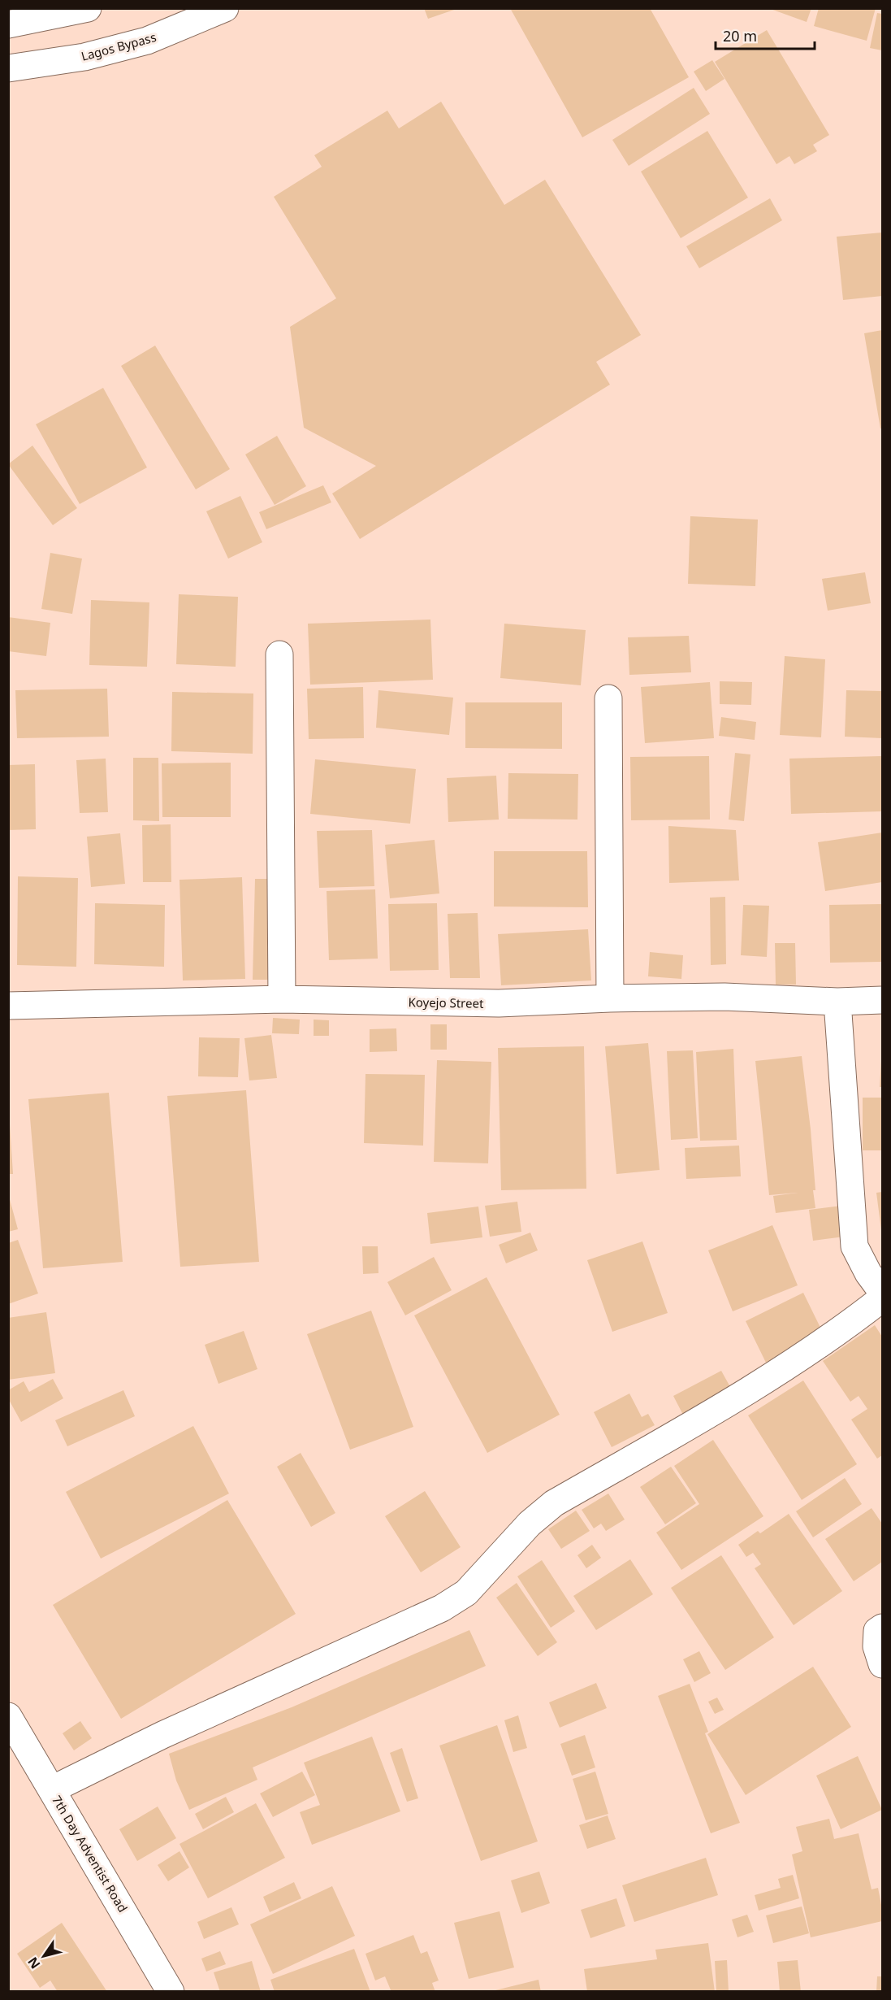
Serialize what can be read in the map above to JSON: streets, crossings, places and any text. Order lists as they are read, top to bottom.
{
  "streets": {
    "street": ["Lagos Bypass", "Koyejo Street", "7th Day Adventist Road"]
  },
  "scale_bar": "20 m",
  "north": "bottom left"
}
